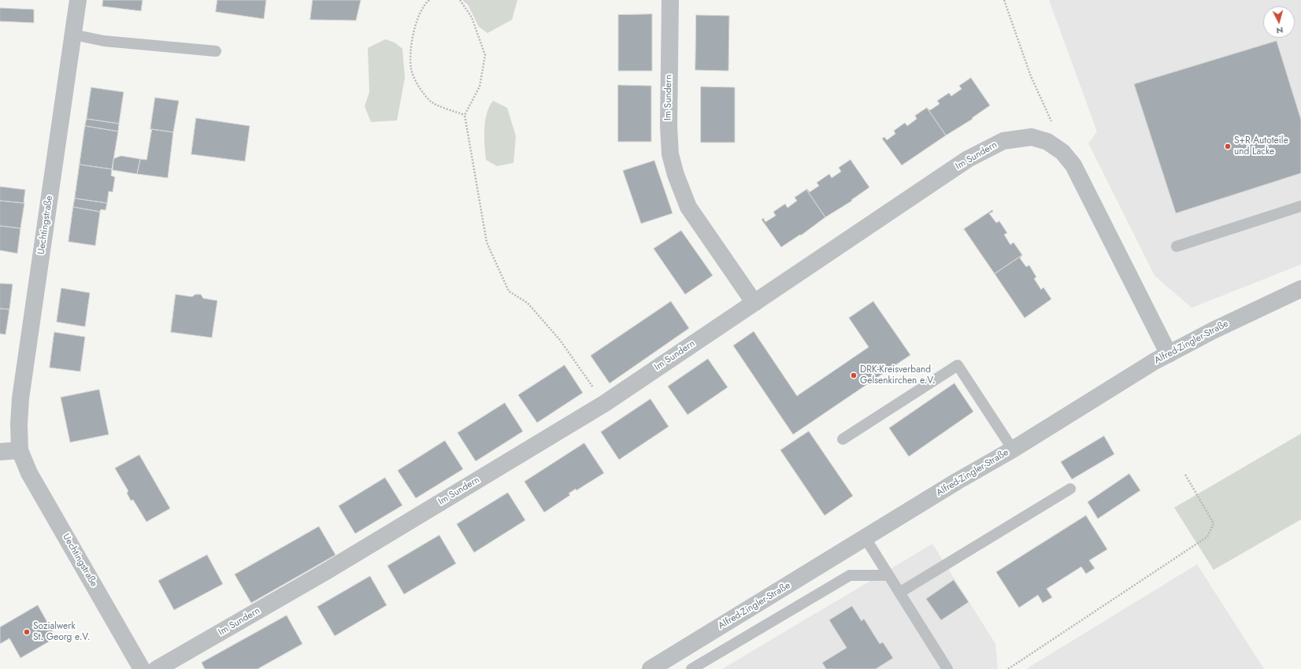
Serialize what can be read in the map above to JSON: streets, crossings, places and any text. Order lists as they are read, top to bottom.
{
  "streets": {
    "street": ["Im Sundern", "Uechtingstraße", "Alfred-Zingler-Straße"]
  },
  "crossings": [
    ["Im Sundern", "Alfred-Zingler-Straße"]
  ],
  "places": ["S+R Autoteile und Lacke", "DRK-Kreisverband Gelsenkirchen e.V.", "Sozialwerk St. Georg e.V."],
  "north": "bottom"
}
